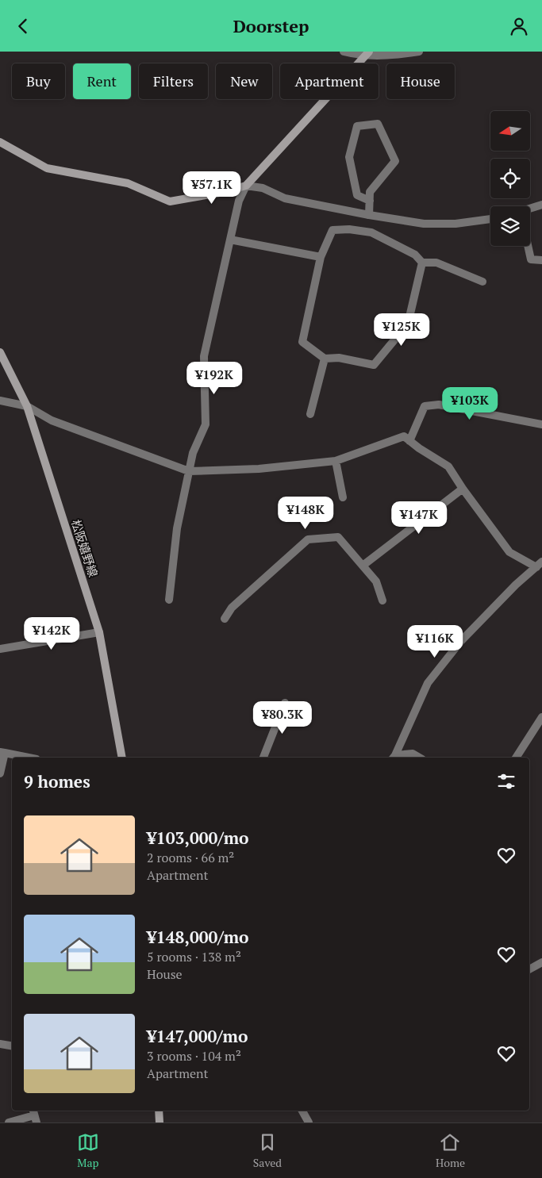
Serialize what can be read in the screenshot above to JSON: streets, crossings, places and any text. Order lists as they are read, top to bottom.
{
  "streets": {
    "main road": ["松阪嬉野線"]
  },
  "north": "left",
  "page": {
    "header": "Doorstep",
    "chip": [
      "Buy",
      "Rent",
      "Filters",
      "New",
      "Apartment",
      "House"
    ],
    "price": [
      "¥57.1K",
      "¥125K",
      "¥192K",
      "¥103K",
      "¥148K",
      "¥147K",
      "¥142K",
      "¥116K",
      "¥80.3K"
    ],
    "heading": "9 homes",
    "list": [
      {
        "name": "¥103,000/mo",
        "note": "2 rooms · 66 m² · Apartment"
      },
      {
        "name": "¥148,000/mo",
        "note": "5 rooms · 138 m² · House"
      },
      {
        "name": "¥147,000/mo",
        "note": "3 rooms · 104 m² · Apartment"
      }
    ],
    "tabs": ["Map", "Saved", "Home"]
  }
}
